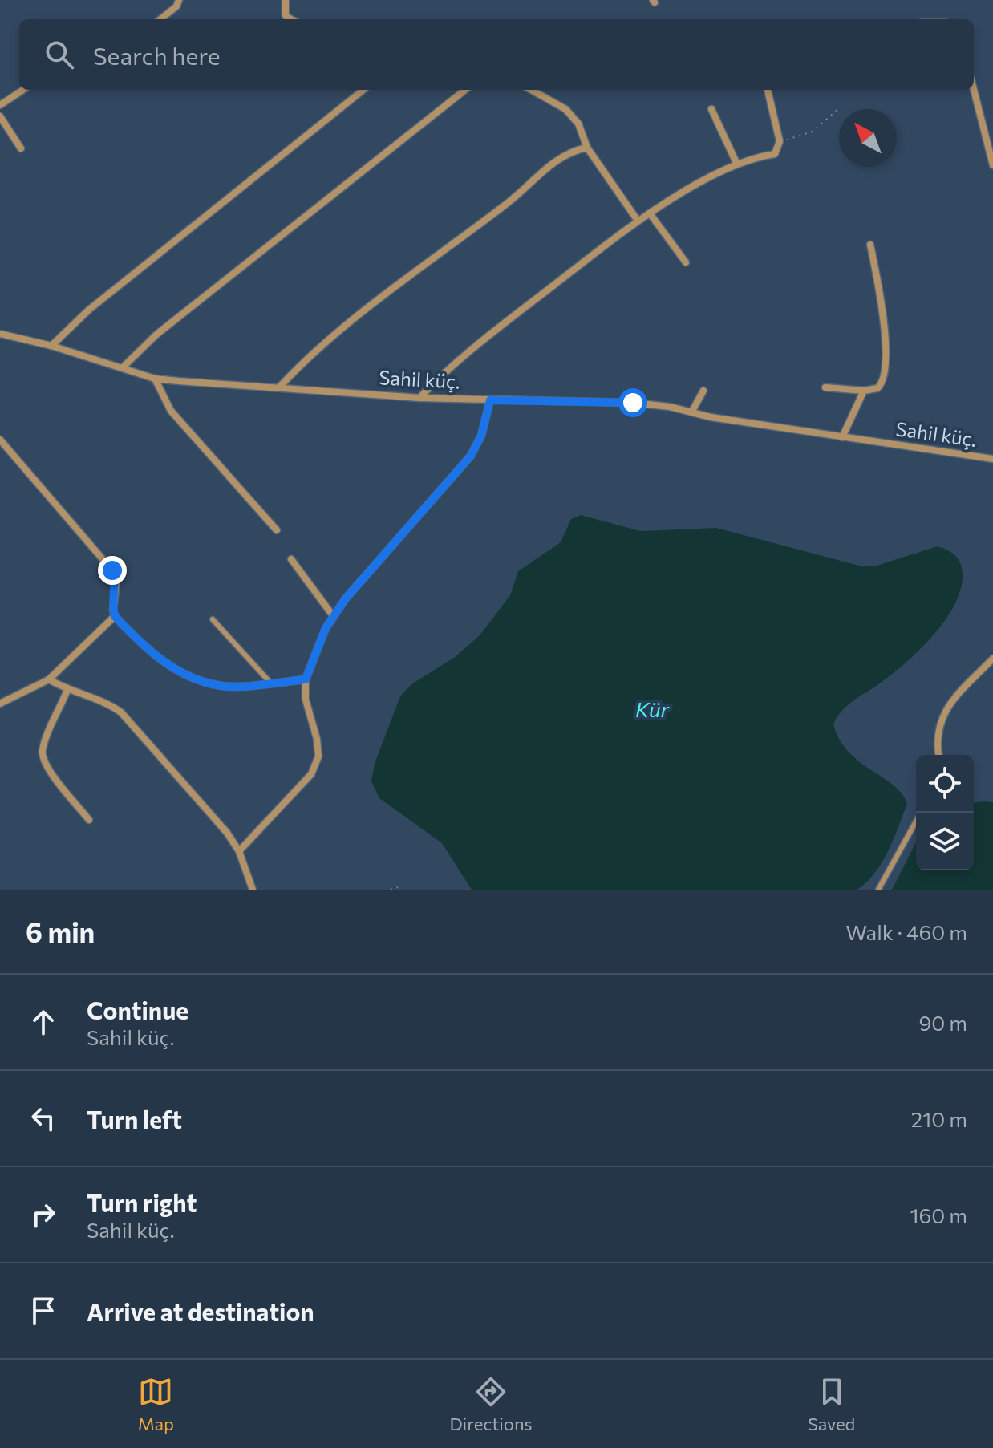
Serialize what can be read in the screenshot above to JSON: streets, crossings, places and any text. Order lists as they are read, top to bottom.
{
  "streets": {
    "street": ["Sahil küç."]
  },
  "water": ["Kür"],
  "north": "top left",
  "page": {
    "search": "Search here",
    "heading": ["6 min", "Walk · 460 m"],
    "list": [
      ["Continue", "Sahil küç.", "90 m"],
      ["Turn left", "210 m"],
      ["Turn right", "Sahil küç.", "160 m"],
      "Arrive at destination"
    ],
    "nav": ["Map", "Directions", "Saved"]
  }
}
